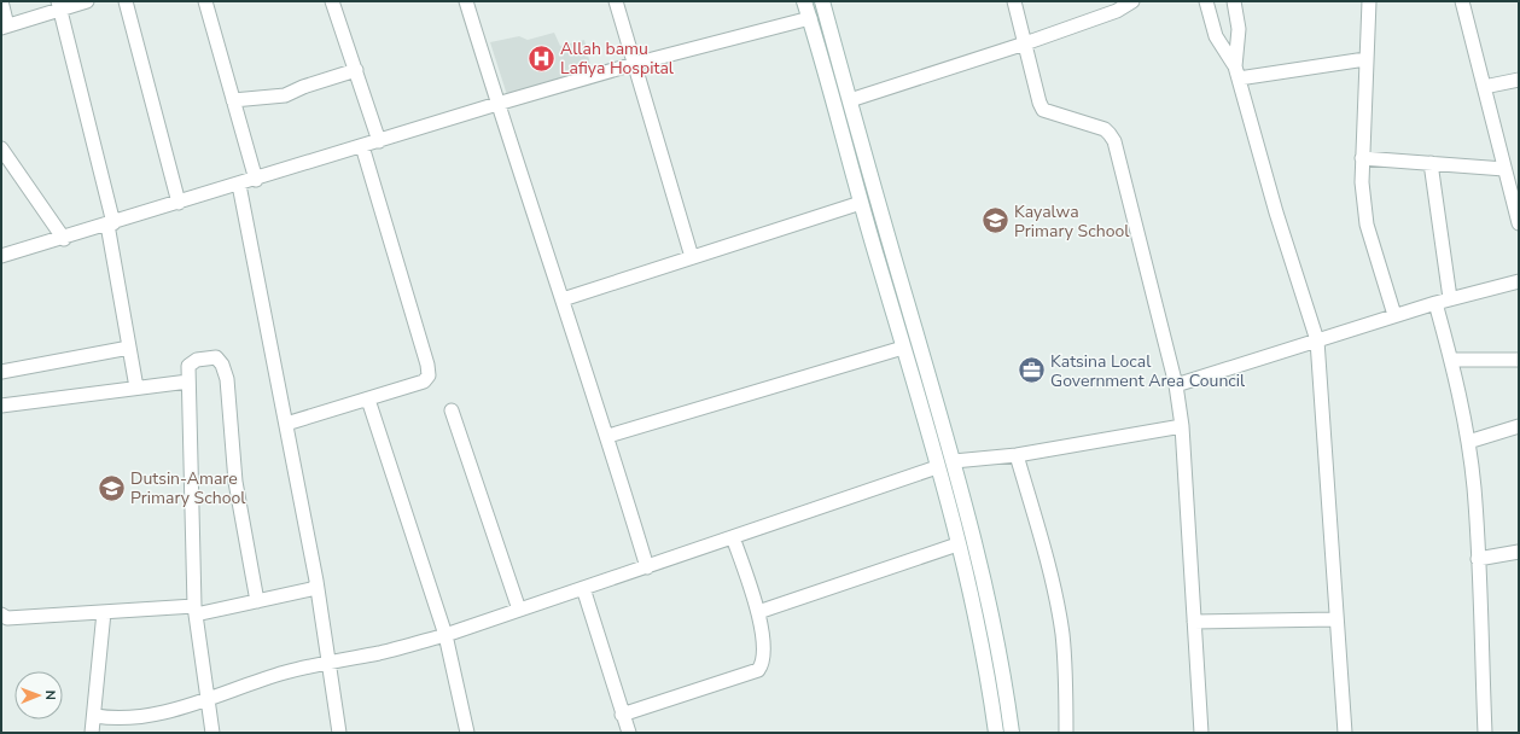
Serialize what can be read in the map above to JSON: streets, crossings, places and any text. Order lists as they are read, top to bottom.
{
  "places": {
    "hospital": ["Allah bamu Lafiya Hospital"],
    "school or university": ["Kayalwa Primary School", "Dutsin-Amare Primary School"],
    "office": ["Katsina Local Government Area Council"]
  },
  "north": "right"
}
